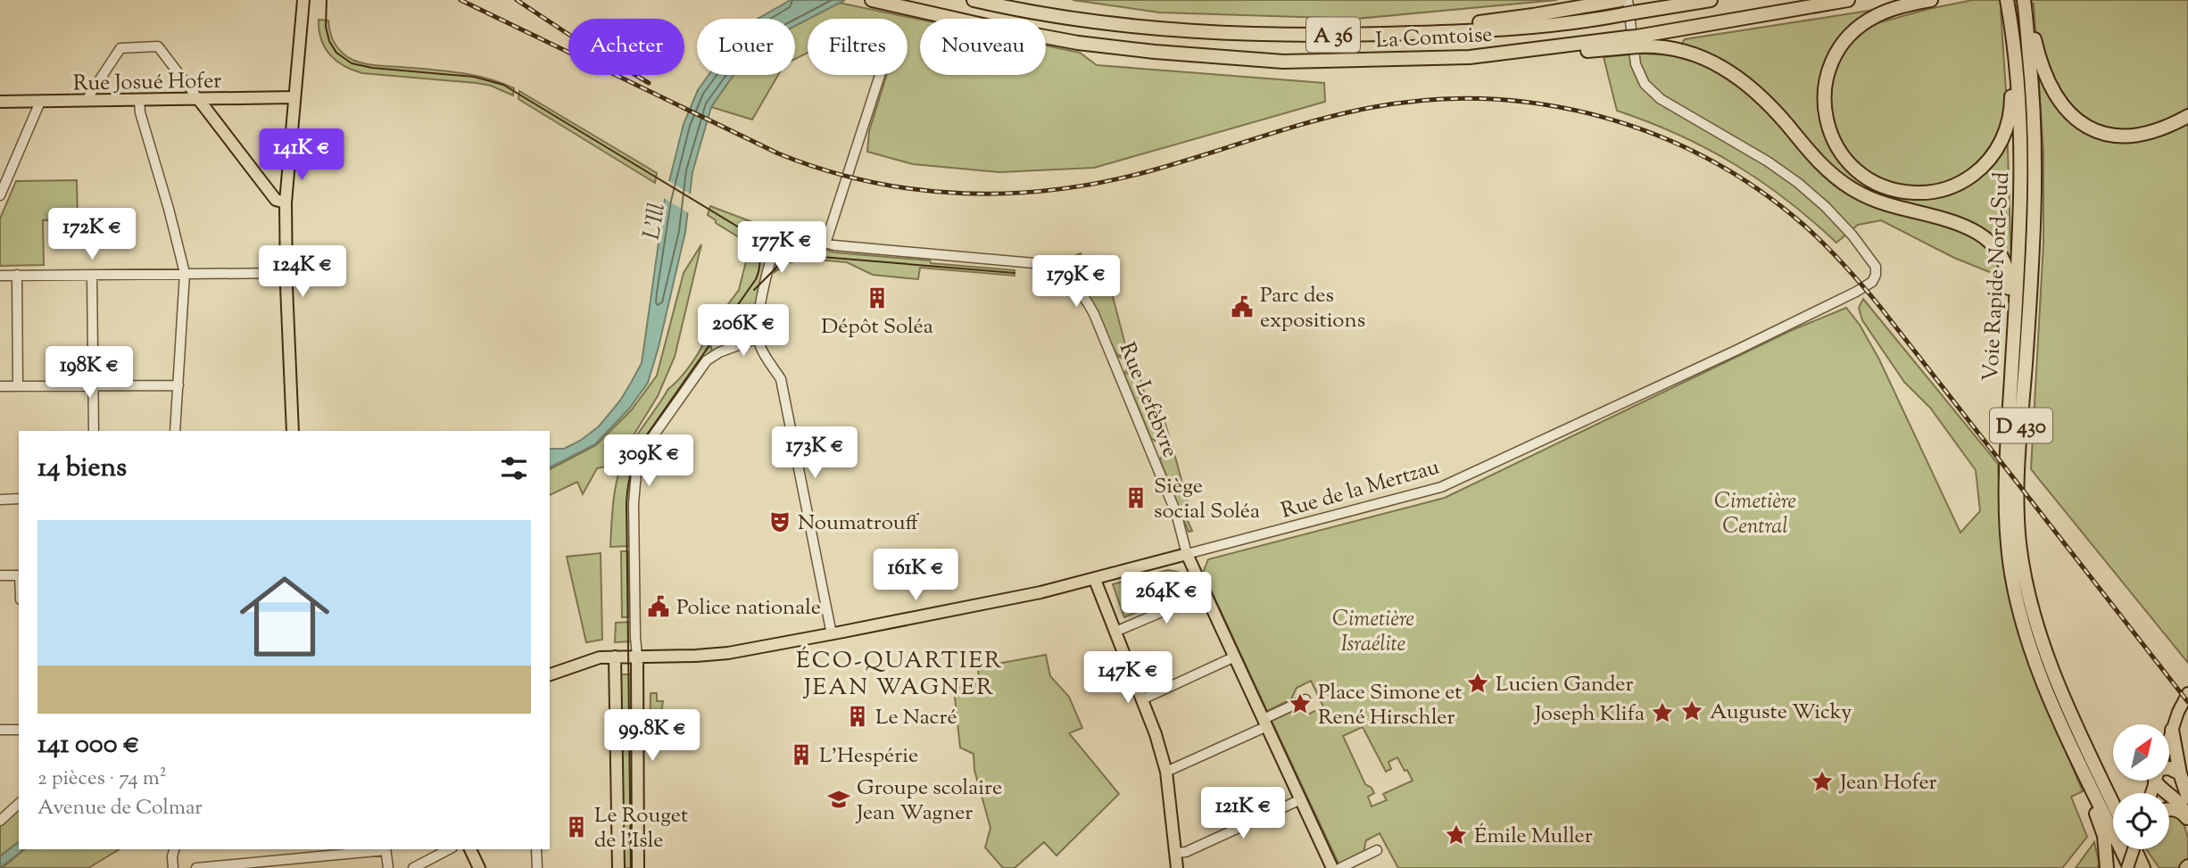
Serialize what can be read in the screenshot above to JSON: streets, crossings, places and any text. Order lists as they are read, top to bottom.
{
  "streets": {
    "highway": [
      "A 36",
      "La Comtoise",
      "Voie Rapide Nord-Sud",
      "D 430"
    ],
    "main road": ["Rue Josué Hofer", "Rue Lefèbvre", "Rue de la Mertzau"]
  },
  "crossings": [
    ["Rue Lefèbvre", "Rue de la Mertzau"]
  ],
  "districts": ["ÉCO-QUARTIER JEAN WAGNER"],
  "water": ["L'Ill"],
  "parks": ["Cimetière Central", "Cimetière Israélite"],
  "places": {
    "building": [
      "Dépôt Soléa",
      "Siège social Soléa",
      "Le Nacré",
      "L'Hespérie",
      "Le Rouget de l'Isle"
    ],
    "public building": ["Parc des expositions", "Police nationale"],
    "theatre": ["Noumatrouff"],
    "place": [
      "Lucien Gander",
      "Place Simone et René Hirschler",
      "Auguste Wicky",
      "Joseph Klifa",
      "Jean Hofer",
      "Émile Muller"
    ],
    "school or university": ["Groupe scolaire Jean Wagner"]
  },
  "north": "top right",
  "page": {
    "chip": [
      "Acheter",
      "Louer",
      "Filtres",
      "Nouveau"
    ],
    "price": [
      "141K €",
      "172K €",
      "177K €",
      "124K €",
      "179K €",
      "206K €",
      "198K €",
      "173K €",
      "309K €",
      "161K €",
      "264K €",
      "147K €",
      "99.8K €",
      "121K €"
    ],
    "heading": "14 biens",
    "list": [
      {
        "name": "141 000 €",
        "note": "2 pièces · 74 m² · Avenue de Colmar"
      }
    ]
  }
}
